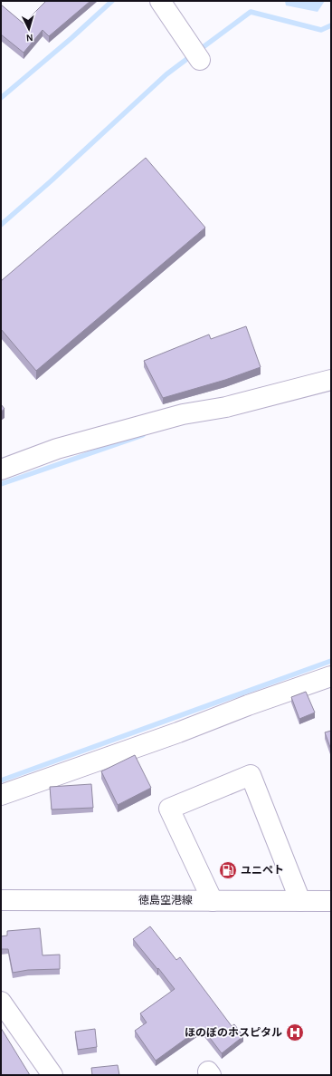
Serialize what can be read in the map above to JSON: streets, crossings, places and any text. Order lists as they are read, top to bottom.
{
  "streets": {
    "street": ["徳島空港線"]
  },
  "places": {
    "fuel station": ["ユニペト"],
    "hospital": ["ほのぼのホスピタル"]
  },
  "north": "bottom"
}
